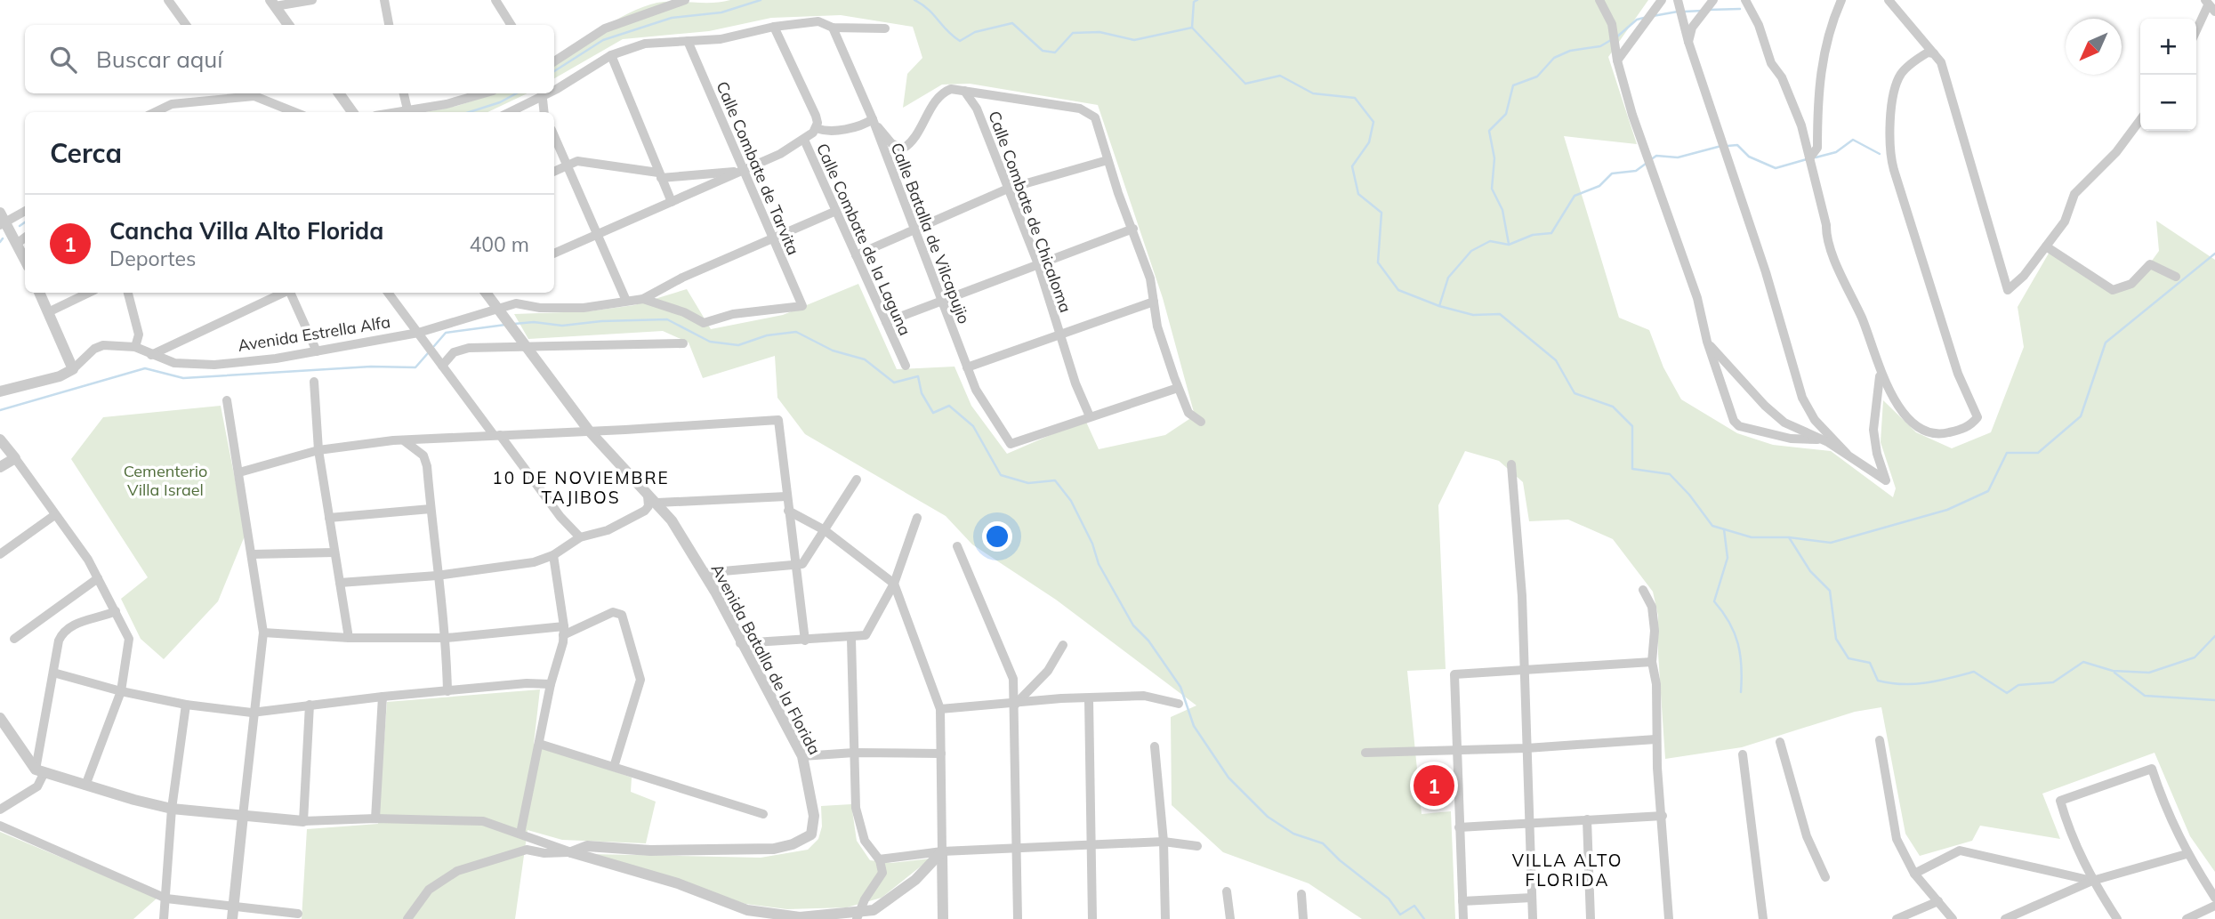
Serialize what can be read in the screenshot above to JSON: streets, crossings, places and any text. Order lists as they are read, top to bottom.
{
  "streets": {
    "street": [
      "Calle Combate de Tarvita",
      "Calle Combate de Chicaloma",
      "Calle Batalla de Vilcapujio",
      "Calle Combate de la Laguna",
      "Avenida Estrella Alfa",
      "Avenida Batalla de la Florida"
    ]
  },
  "crossings": [
    ["Calle Combate de Tarvita", "Avenida Estrella Alfa"],
    ["Calle Combate de Chicaloma", "Calle Batalla de Vilcapujio"],
    ["Avenida Estrella Alfa", "Avenida Batalla de la Florida"]
  ],
  "districts": ["10 DE NOVIEMBRE TAJIBOS", "VILLA ALTO FLORIDA"],
  "parks": ["Cementerio Villa Israel"],
  "north": "bottom left",
  "page": {
    "map_buttons": ["+", "−"],
    "search": "Buscar aquí",
    "heading": "Cerca",
    "list": [
      {
        "mark": "1",
        "name": "Cancha Villa Alto Florida",
        "note": "Deportes",
        "value": "400 m"
      }
    ],
    "pins": "1"
  }
}
